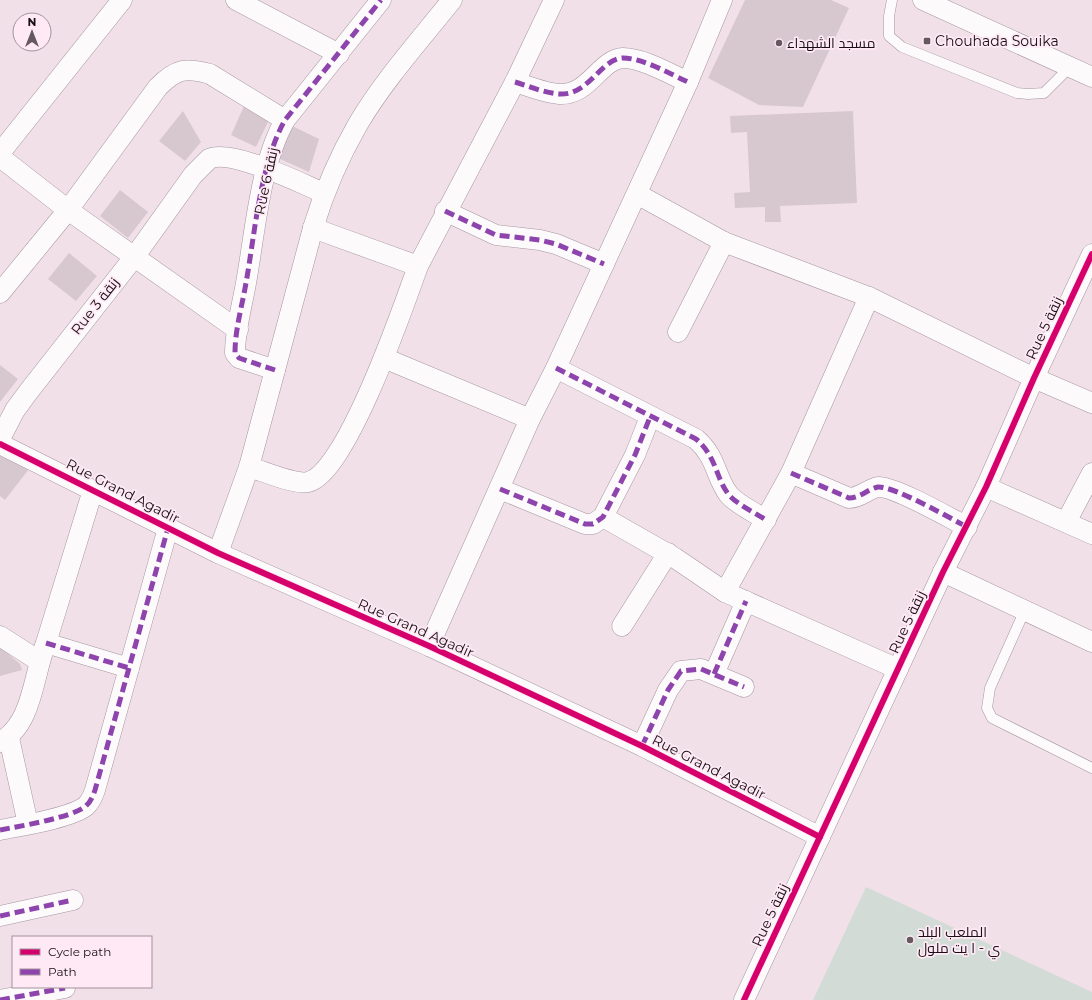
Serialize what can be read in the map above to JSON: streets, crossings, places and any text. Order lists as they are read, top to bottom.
{
  "streets": {
    "street": [
      "Rue 6 زنقة",
      "Rue 3 زنقة",
      "Rue 5 زنقة",
      "Rue Grand Agadir"
    ]
  },
  "crossings": [
    ["Rue 6 زنقة", "Rue 3 زنقة"],
    ["Rue 5 زنقة", "Rue Grand Agadir"]
  ],
  "places": {
    "transit": ["Chouhada Souika"],
    "other": ["مسجد الشهداء", "الملعب البلد ي - ا يت ملول"]
  },
  "legend": ["Cycle path", "Path"],
  "north": "top"
}
